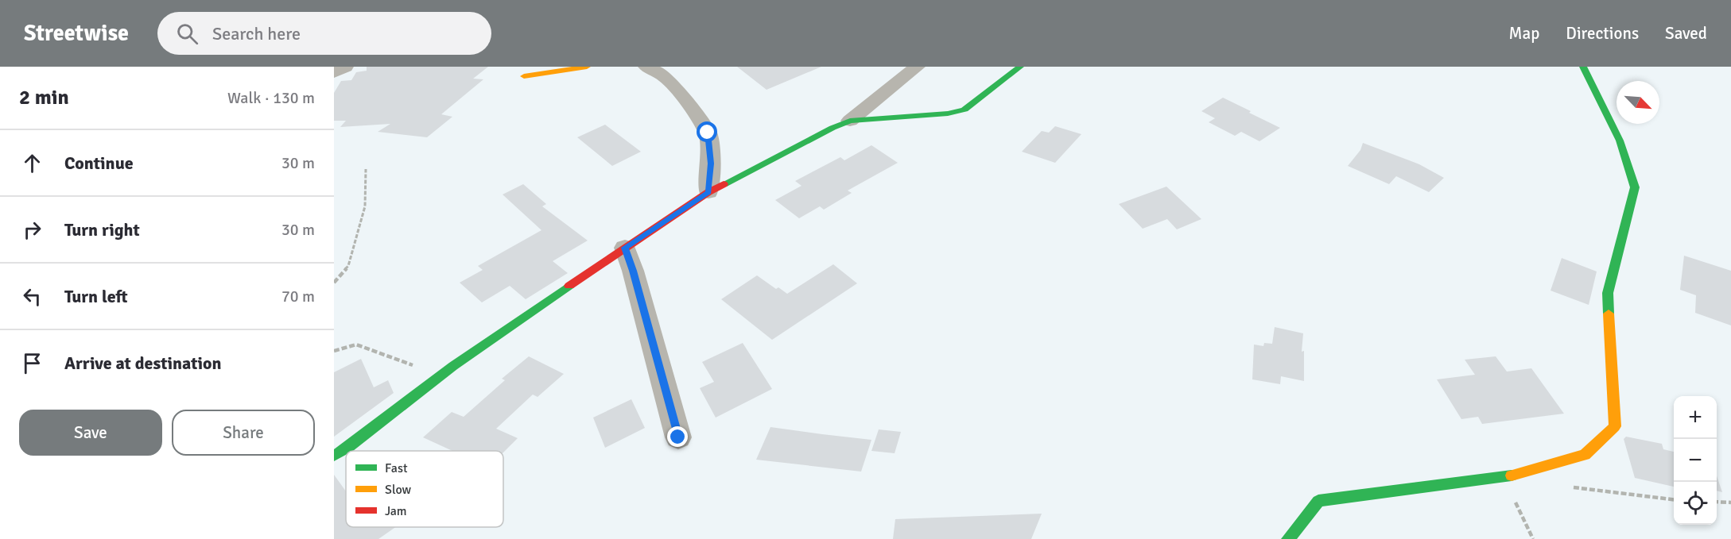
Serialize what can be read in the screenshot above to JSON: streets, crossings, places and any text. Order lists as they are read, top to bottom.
{
  "legend": ["Fast", "Slow", "Jam"],
  "north": "bottom right",
  "page": {
    "header": "Streetwise",
    "search": "Search here",
    "nav": ["Map", "Directions", "Saved"],
    "heading": ["2 min", "Walk · 130 m"],
    "list": [
      ["Continue", "30 m"],
      ["Turn right", "30 m"],
      ["Turn left", "70 m"],
      "Arrive at destination"
    ],
    "buttons": ["Save", "Share"],
    "map_buttons": ["+", "−"]
  }
}
